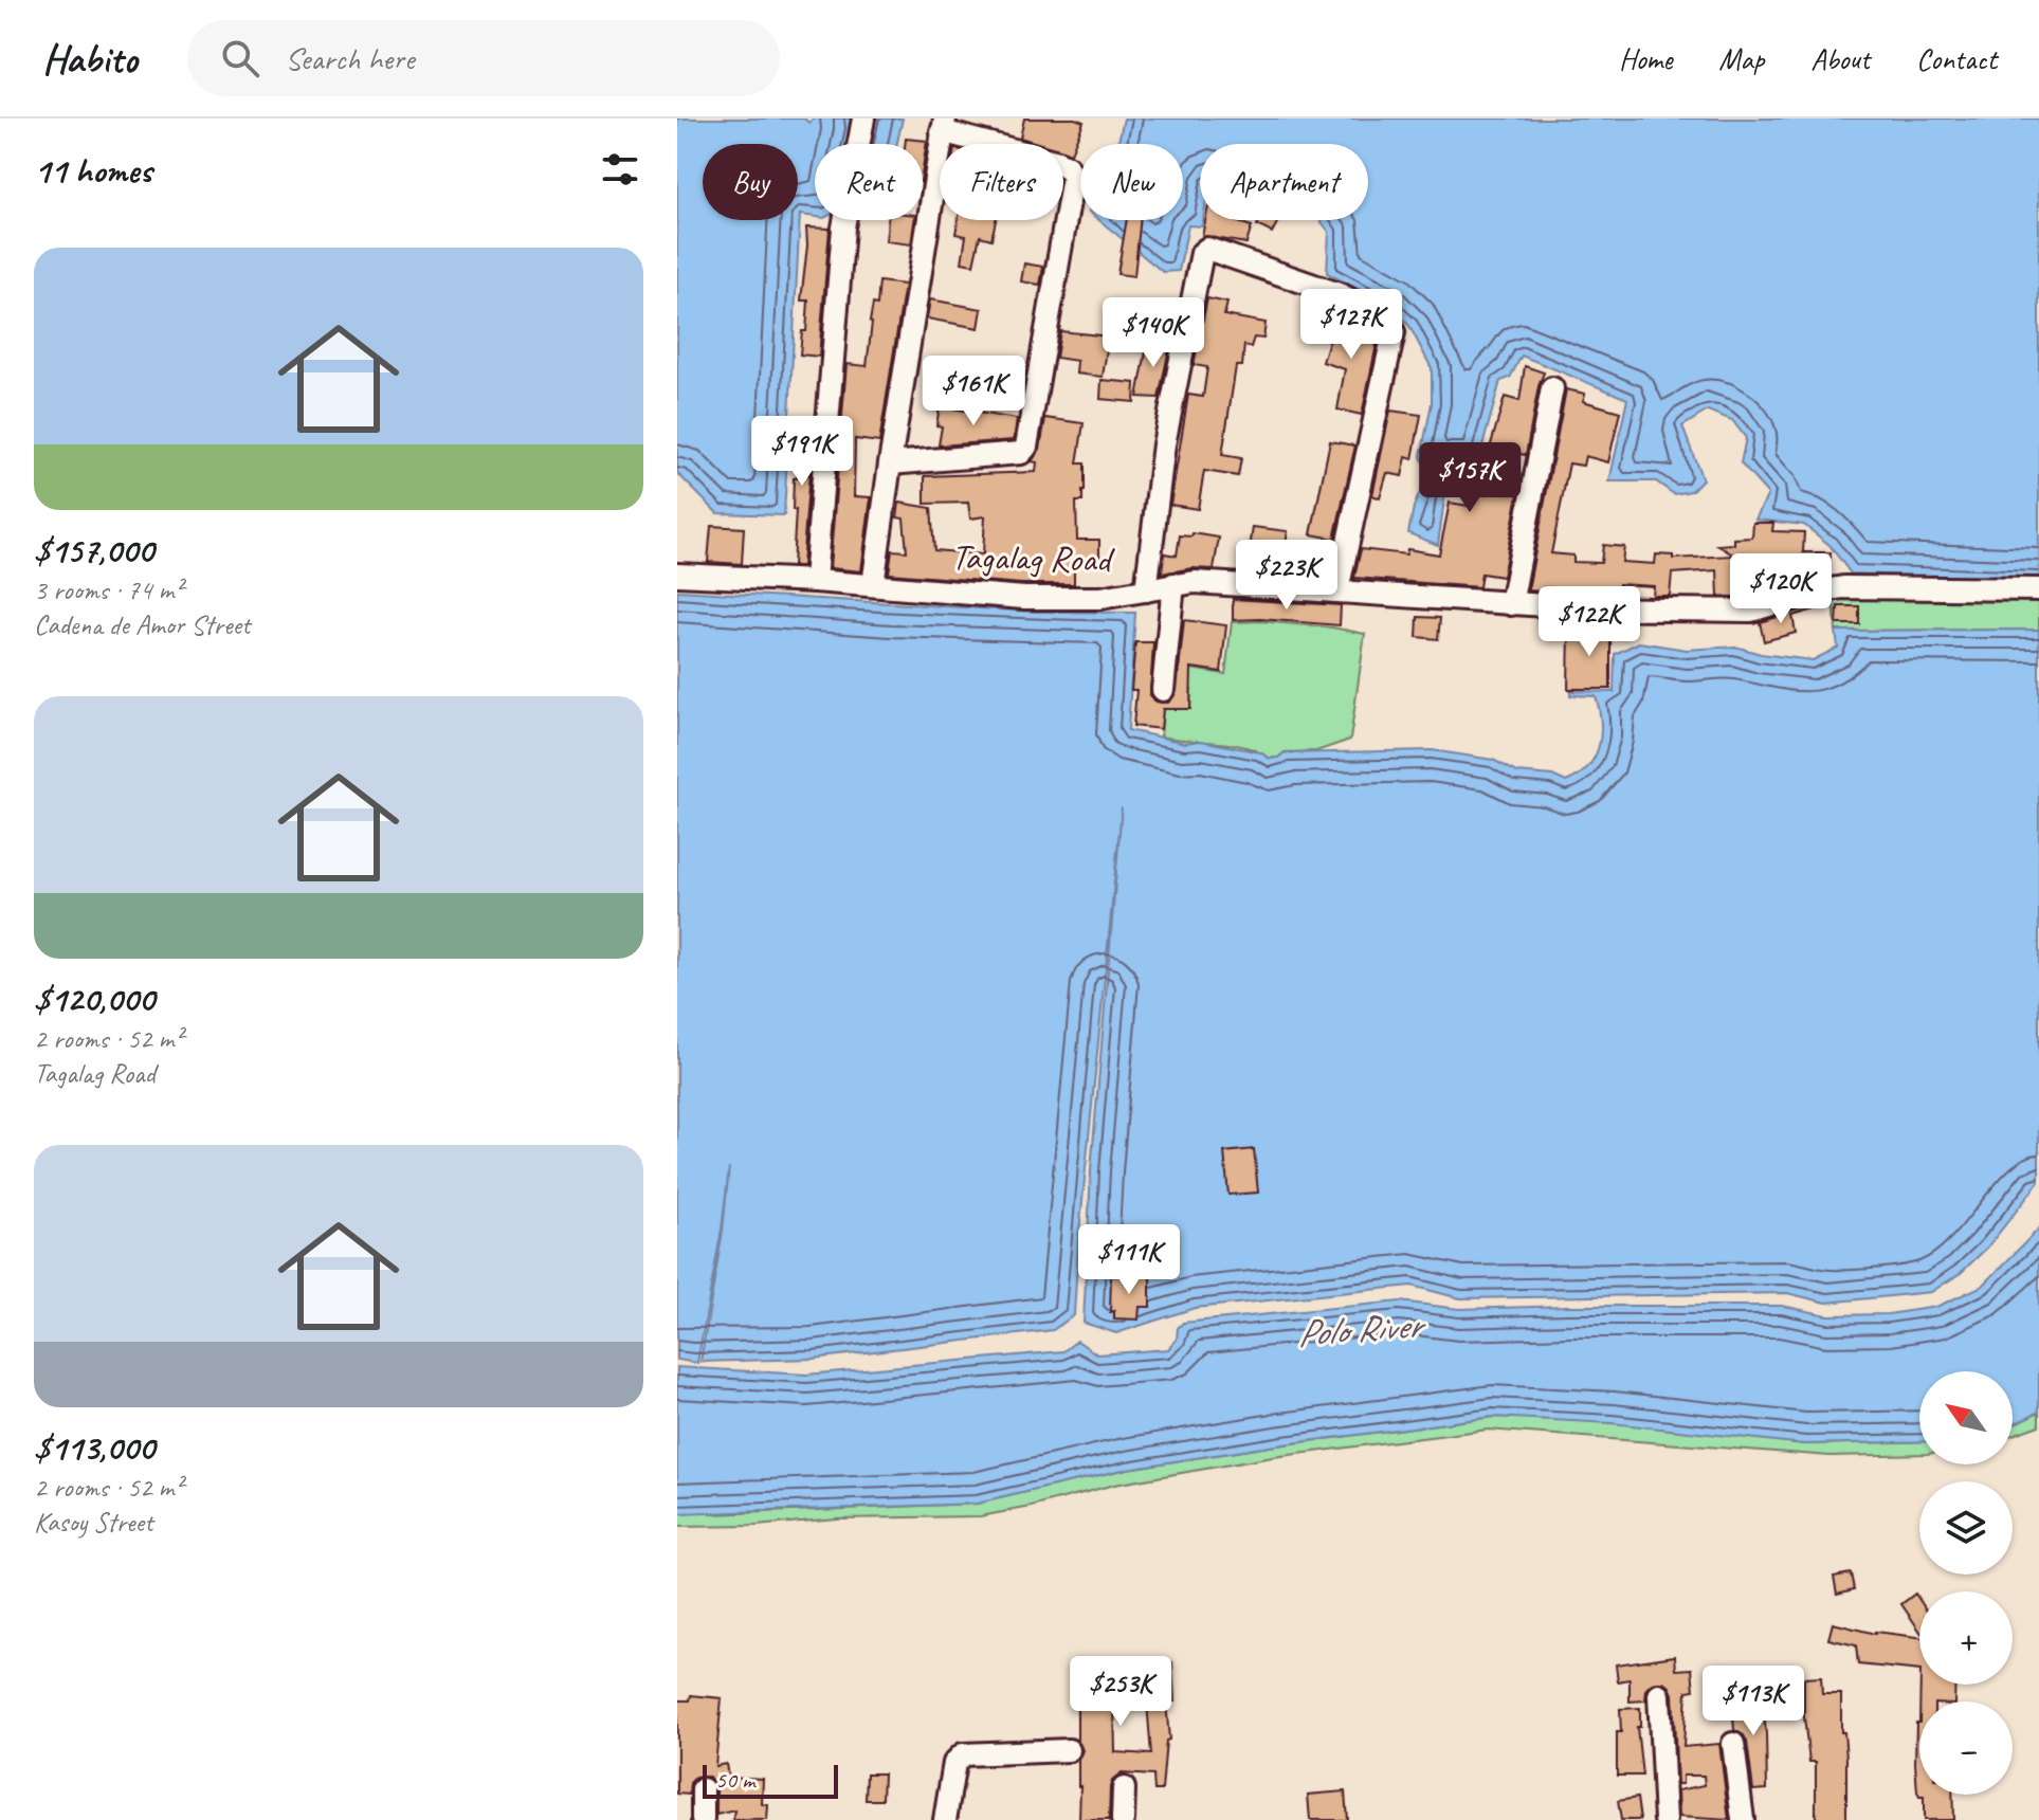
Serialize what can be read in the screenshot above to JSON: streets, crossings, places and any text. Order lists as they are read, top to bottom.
{
  "streets": {
    "street": ["Tagalag Road"]
  },
  "water": ["Polo River"],
  "scale_bar": "50 m",
  "north": "top left",
  "page": {
    "header": "Habito",
    "search": "Search here",
    "nav": [
      "Home",
      "Map",
      "About",
      "Contact"
    ],
    "heading": "11 homes",
    "chip": [
      "Buy",
      "Rent",
      "Filters",
      "New",
      "Apartment"
    ],
    "list": [
      {
        "name": "$157,000",
        "note": "3 rooms · 74 m² · Cadena de Amor Street"
      },
      {
        "name": "$120,000",
        "note": "2 rooms · 52 m² · Tagalag Road"
      },
      {
        "name": "$113,000",
        "note": "2 rooms · 52 m² · Kasoy Street"
      }
    ],
    "price": [
      "$127K",
      "$140K",
      "$161K",
      "$191K",
      "$157K",
      "$223K",
      "$120K",
      "$122K",
      "$111K",
      "$253K",
      "$113K"
    ],
    "map_buttons": ["+", "−"],
    "scale": "50 m"
  }
}
